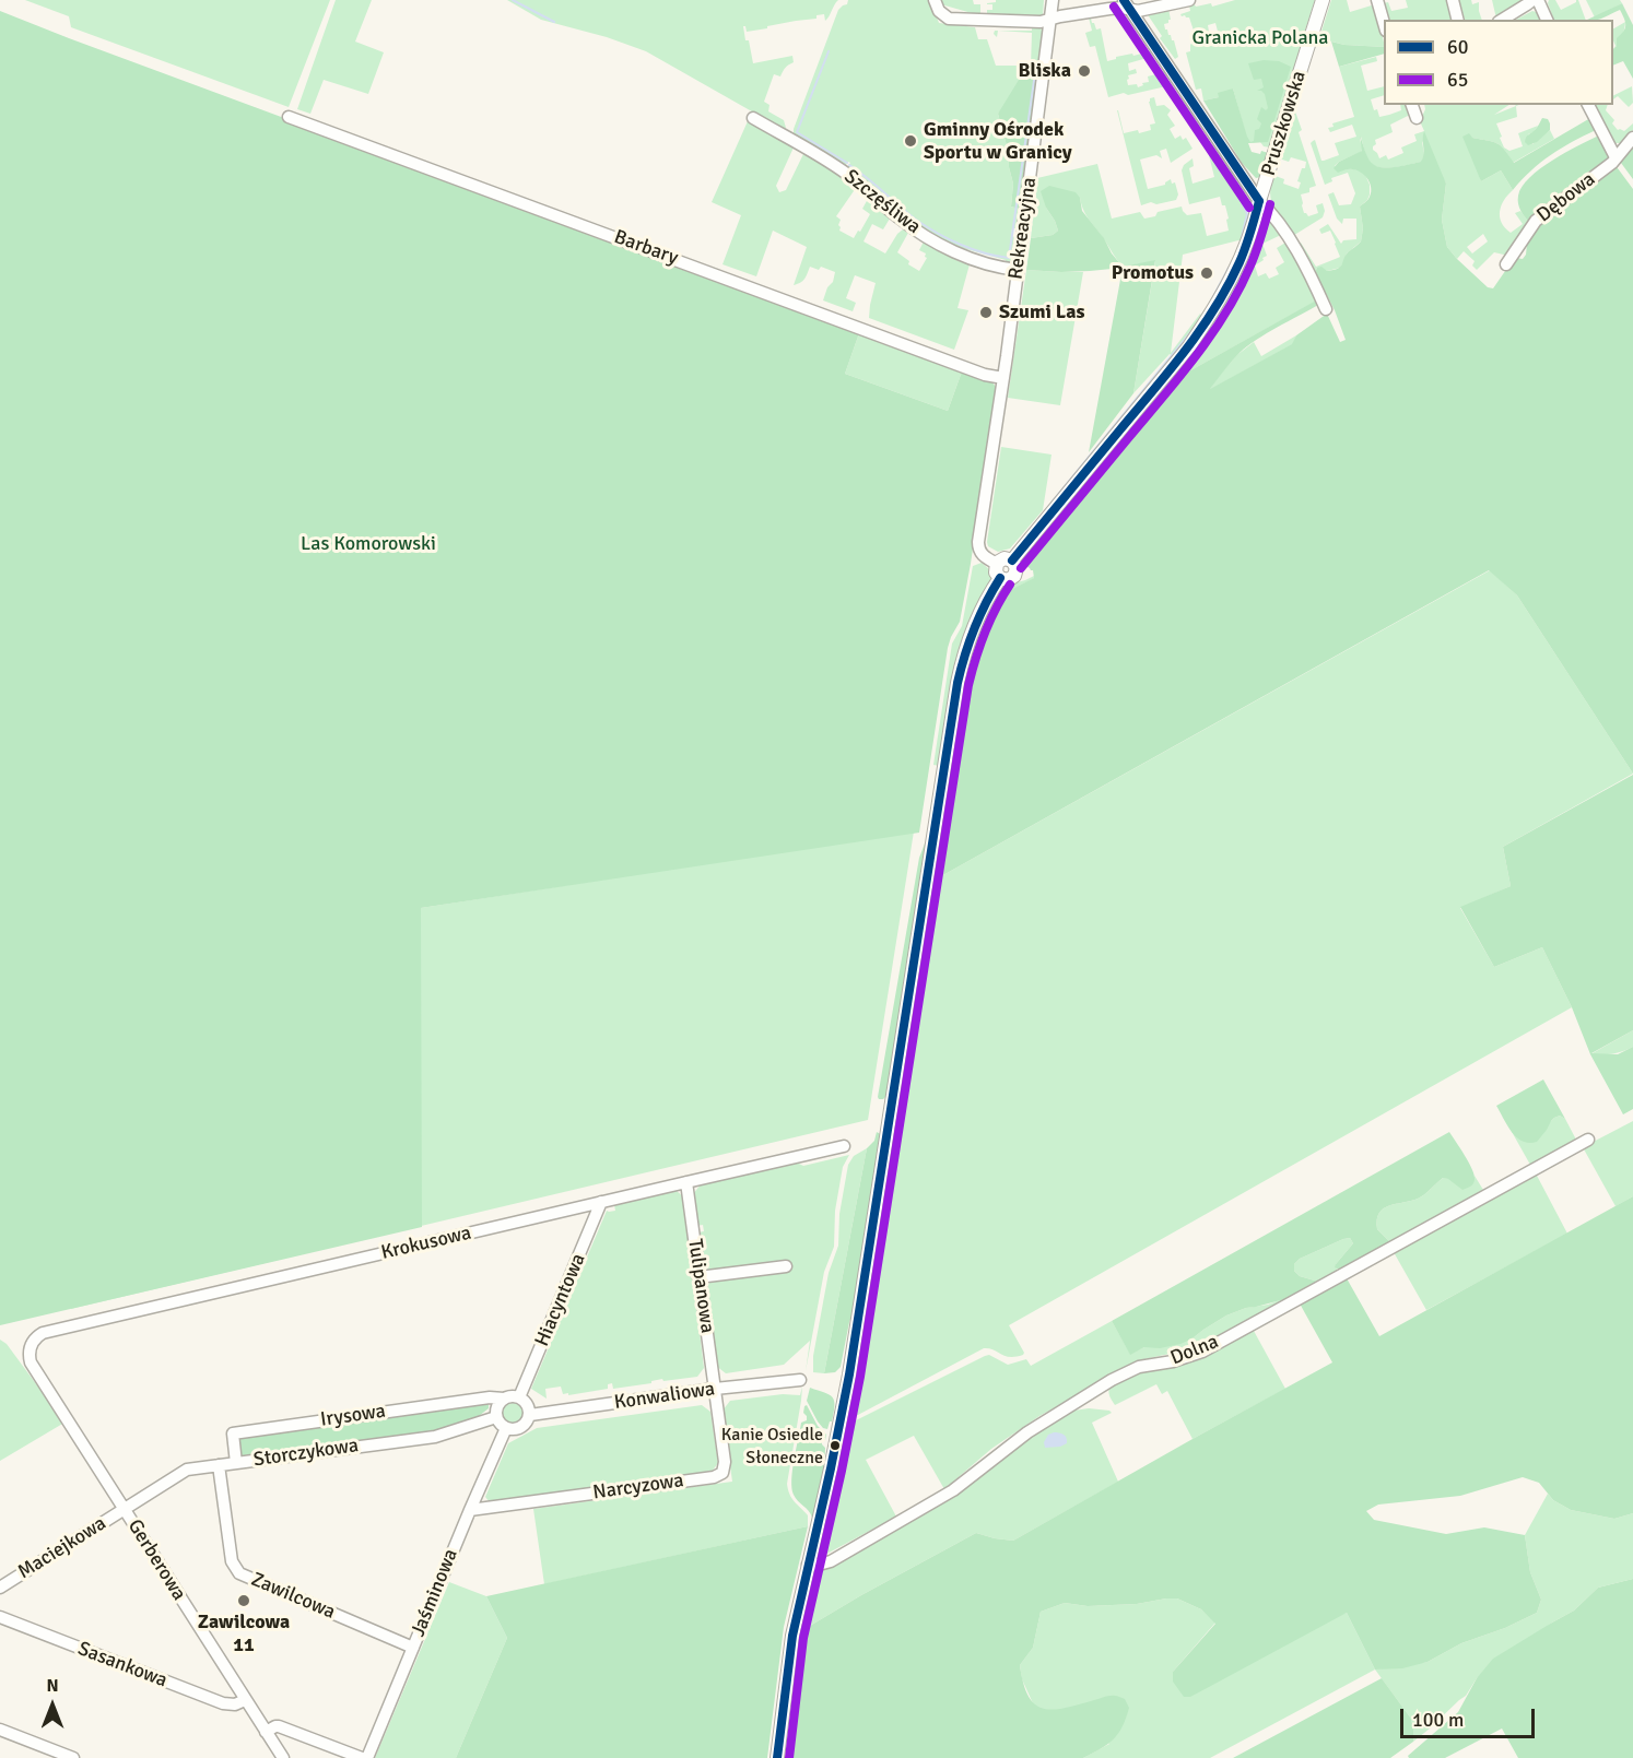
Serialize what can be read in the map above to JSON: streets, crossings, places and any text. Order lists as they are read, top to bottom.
{
  "streets": {
    "street": [
      "Pruszkowska",
      "Dębowa",
      "Szczęśliwa",
      "Rekreacyjna",
      "Barbary",
      "Krokusowa",
      "Tulipanowa",
      "Hiacyntowa",
      "Dolna",
      "Konwaliowa",
      "Irysowa",
      "Storczykowa",
      "Narcyzowa",
      "Maciejkowa",
      "Gerberowa",
      "Jaśminowa",
      "Zawilcowa",
      "Sasankowa"
    ]
  },
  "crossings": [
    ["Pruszkowska", "Rekreacyjna"],
    ["Szczęśliwa", "Rekreacyjna"],
    ["Rekreacyjna", "Barbary"],
    ["Krokusowa", "Tulipanowa"],
    ["Krokusowa", "Hiacyntowa"],
    ["Krokusowa", "Gerberowa"],
    ["Tulipanowa", "Konwaliowa"],
    ["Tulipanowa", "Narcyzowa"],
    ["Hiacyntowa", "Konwaliowa"],
    ["Hiacyntowa", "Irysowa"],
    ["Hiacyntowa", "Storczykowa"],
    ["Hiacyntowa", "Jaśminowa"],
    ["Konwaliowa", "Irysowa"],
    ["Konwaliowa", "Storczykowa"],
    ["Konwaliowa", "Narcyzowa"],
    ["Konwaliowa", "Jaśminowa"],
    ["Irysowa", "Storczykowa"],
    ["Irysowa", "Jaśminowa"],
    ["Storczykowa", "Maciejkowa"],
    ["Storczykowa", "Gerberowa"],
    ["Storczykowa", "Jaśminowa"],
    ["Storczykowa", "Zawilcowa"],
    ["Narcyzowa", "Jaśminowa"],
    ["Maciejkowa", "Gerberowa"],
    ["Gerberowa", "Sasankowa"],
    ["Jaśminowa", "Zawilcowa"]
  ],
  "parks": ["Granicka Polana", "Las Komorowski"],
  "places": [
    "Bliska",
    "Gminny Ośrodek Sportu w Granicy",
    "Promotus",
    "Szumi Las",
    "Kanie Osiedle Słoneczne",
    "Zawilcowa 11"
  ],
  "lines": ["transit line 60", "transit line 65"],
  "legend": ["60", "65"],
  "scale_bar": "100 m",
  "north": "top"
}
